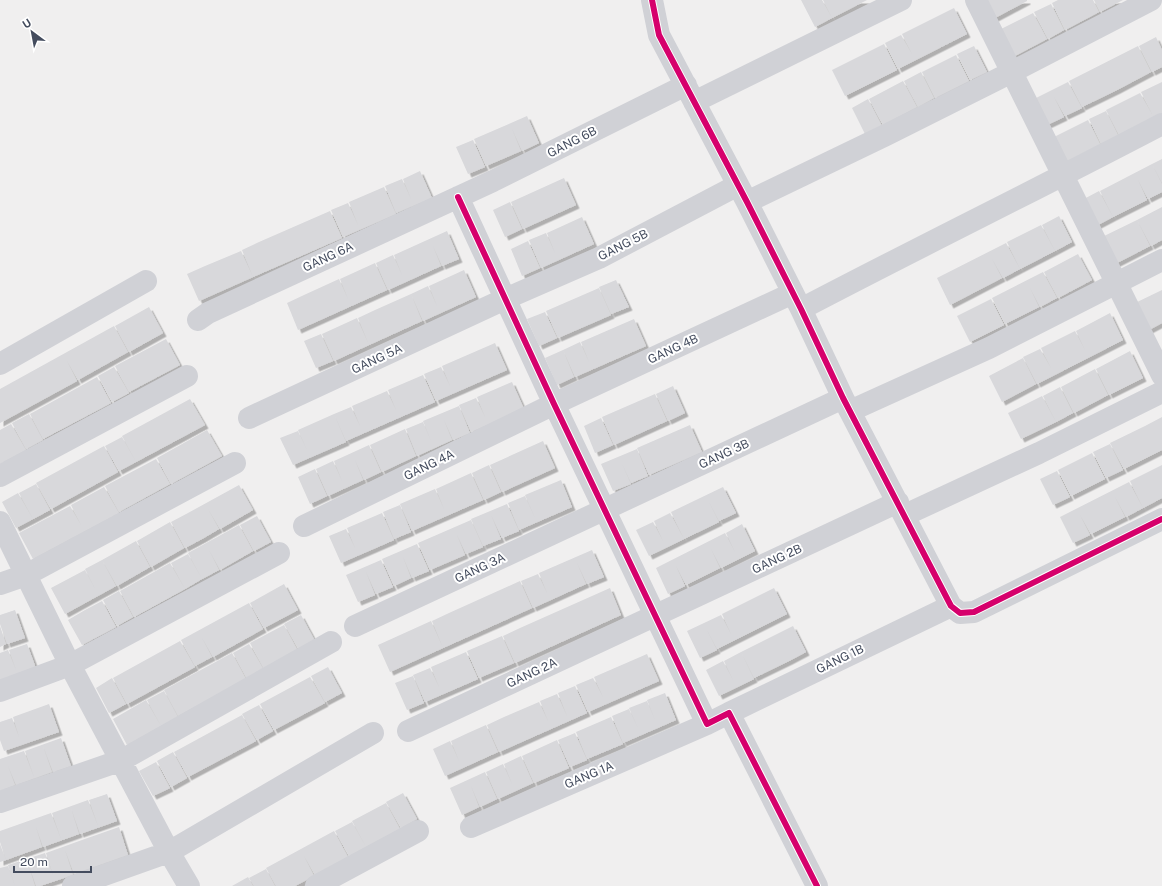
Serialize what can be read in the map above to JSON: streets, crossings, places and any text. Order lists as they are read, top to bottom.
{
  "streets": {
    "street": [
      "GANG 6B",
      "GANG 5B",
      "GANG 6A",
      "GANG 4B",
      "GANG 5A",
      "GANG 3B",
      "GANG 4A",
      "GANG 2B",
      "GANG 3A",
      "GANG 1B",
      "GANG 2A",
      "GANG 1A"
    ]
  },
  "crossings": [
    ["GANG 6B", "GANG 6A"],
    ["GANG 5B", "GANG 5A"],
    ["GANG 4B", "GANG 4A"],
    ["GANG 3B", "GANG 3A"],
    ["GANG 2B", "GANG 2A"],
    ["GANG 1B", "GANG 1A"]
  ],
  "scale_bar": "20 m",
  "north": "top left"
}
